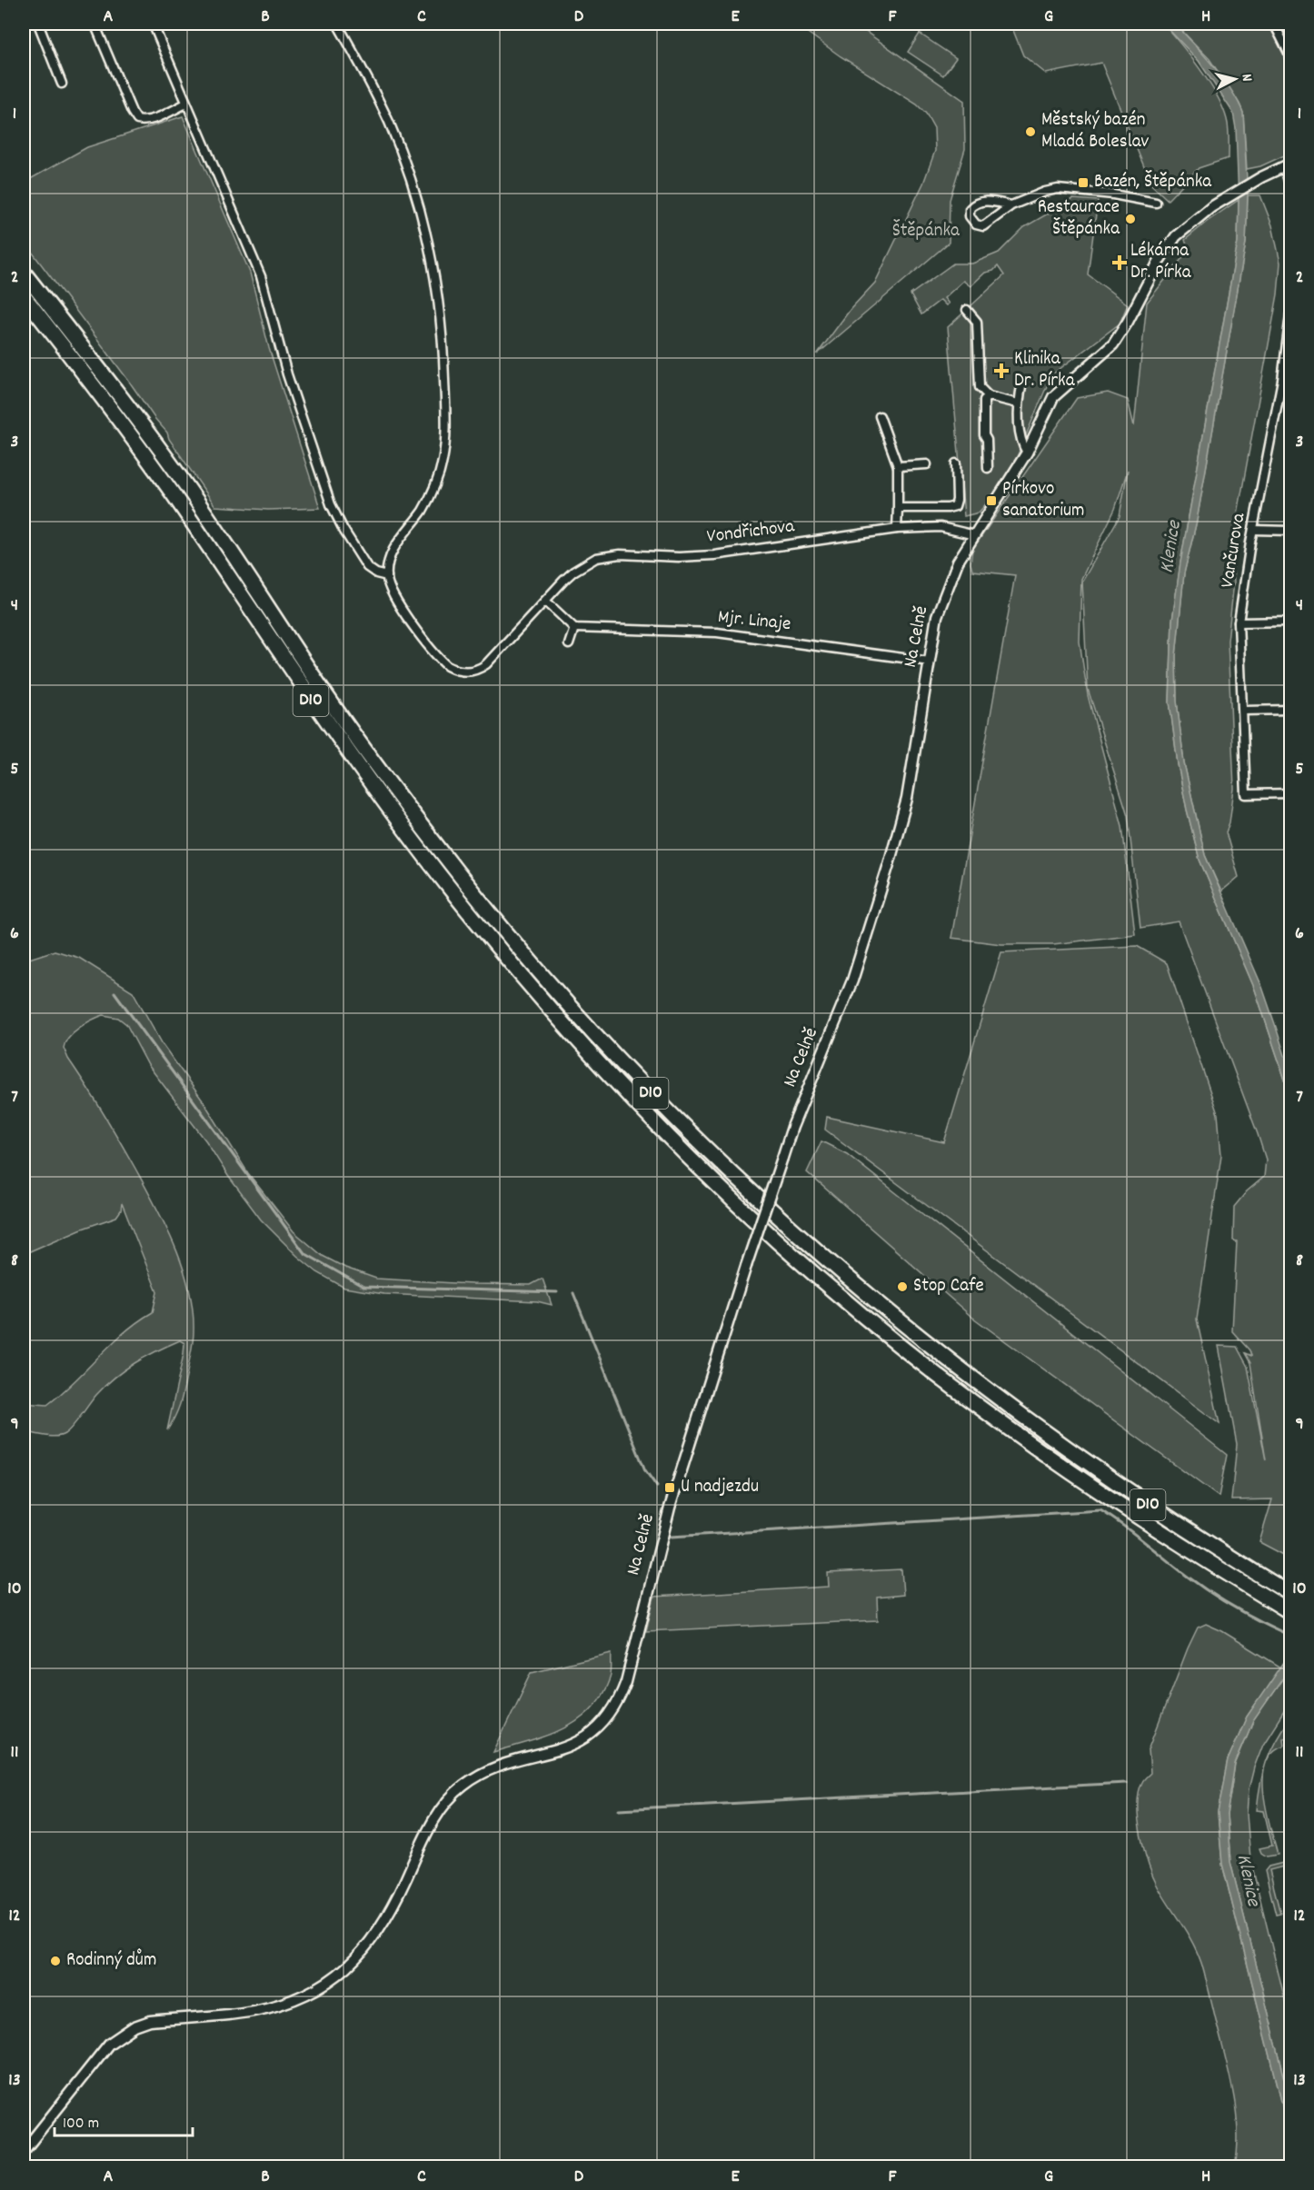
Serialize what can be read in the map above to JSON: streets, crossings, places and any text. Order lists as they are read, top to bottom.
{
  "streets": {
    "highway": ["D10"],
    "street": [
      "Vondřichova",
      "Vančurova",
      "Mjr. Linaje",
      "Na Celně"
    ]
  },
  "crossings": [
    ["Vondřichova", "Na Celně"],
    ["Mjr. Linaje", "Na Celně"]
  ],
  "water": ["Klenice"],
  "parks": ["Štěpánka"],
  "places": {
    "other": [
      "Městský bazén Mladá Boleslav",
      "Restaurace Štěpánka",
      "Stop Cafe",
      "Rodinný dům"
    ],
    "transit": ["Bazén, Štěpánka", "Pírkovo sanatorium", "U nadjezdu"],
    "health": ["Lékárna Dr. Pírka", "Klinika Dr. Pírka"]
  },
  "scale_bar": "100 m",
  "north": "right",
  "grid": {
    "columns": [
      "A",
      "B",
      "C",
      "D",
      "E",
      "F",
      "G",
      "H"
    ],
    "rows": [
      "1",
      "2",
      "3",
      "4",
      "5",
      "6",
      "7",
      "8",
      "9",
      "10",
      "11",
      "12",
      "13"
    ]
  }
}
